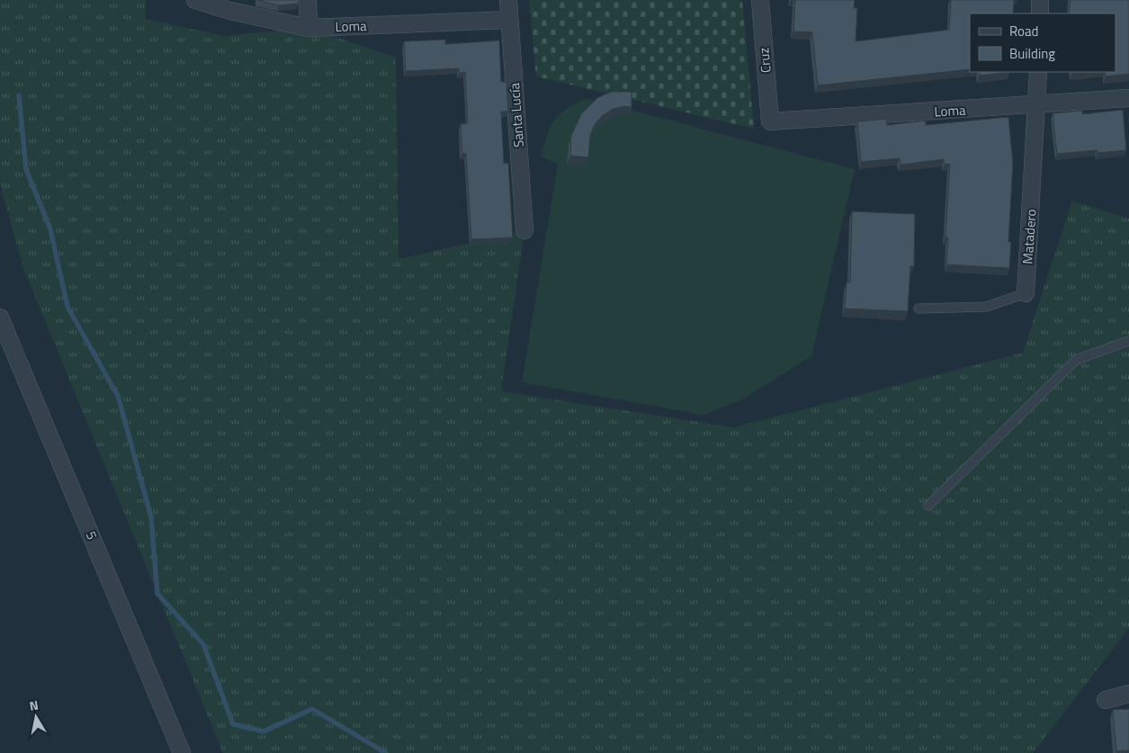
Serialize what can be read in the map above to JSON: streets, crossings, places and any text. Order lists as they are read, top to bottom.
{
  "streets": {
    "street": [
      "Loma",
      "Cruz",
      "Santa Lucía",
      "Matadero",
      "5"
    ]
  },
  "crossings": [
    ["Loma", "Cruz"],
    ["Loma", "Santa Lucía"],
    ["Loma", "Matadero"]
  ],
  "legend": ["Road", "Building"],
  "north": "top"
}
